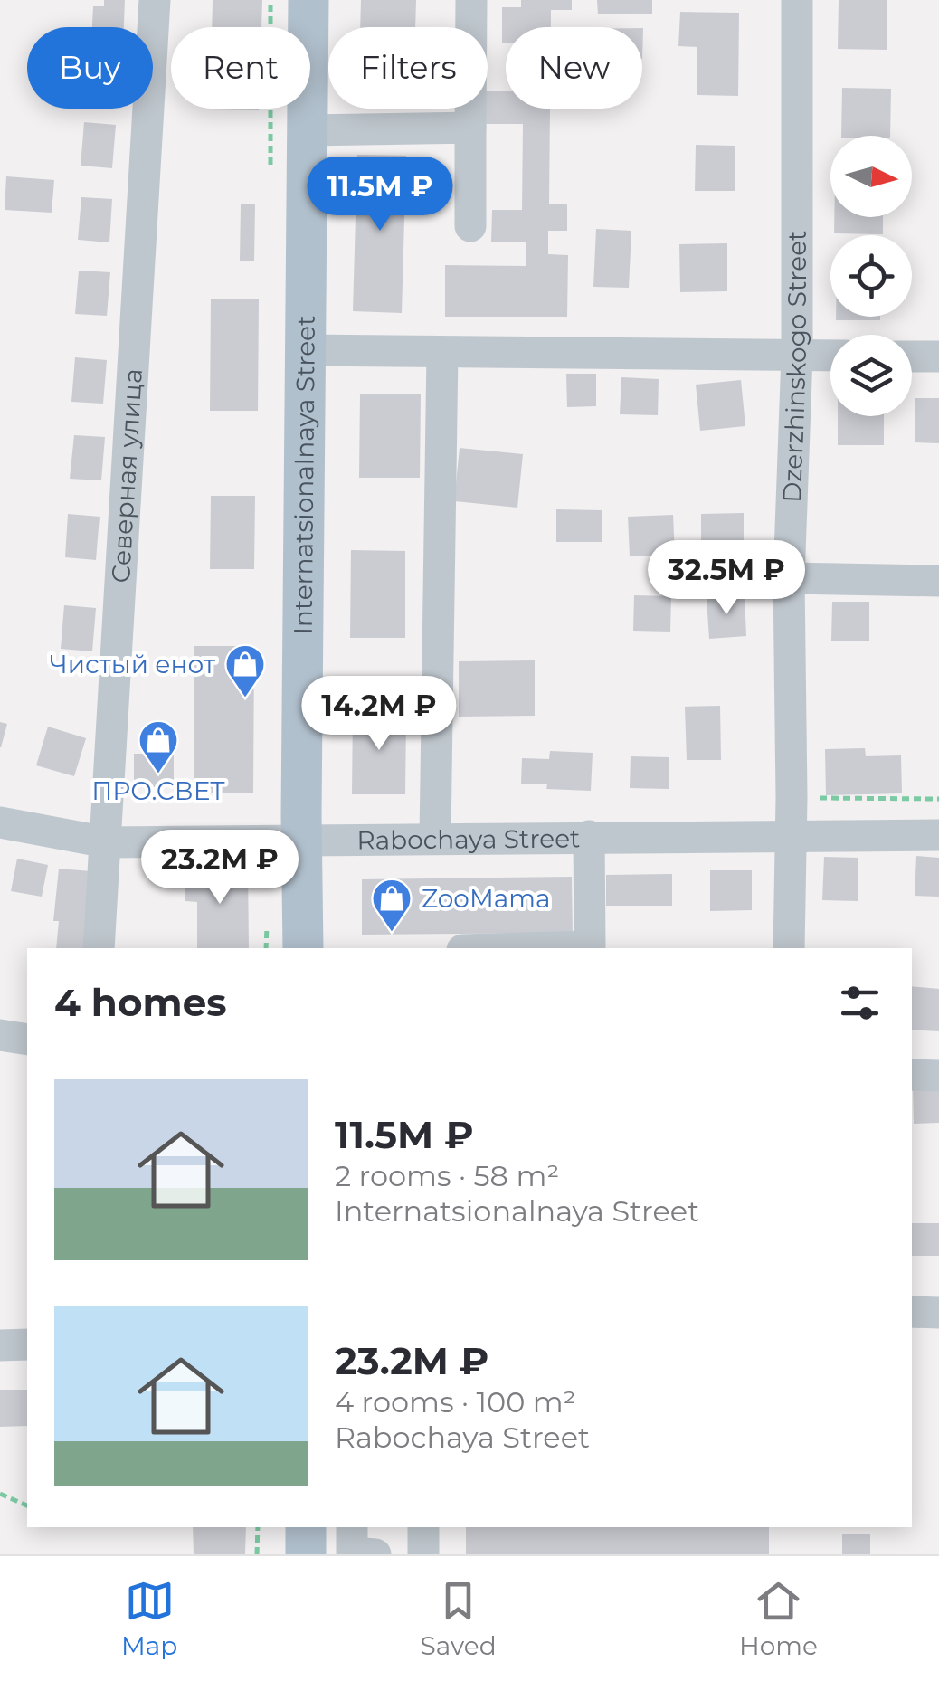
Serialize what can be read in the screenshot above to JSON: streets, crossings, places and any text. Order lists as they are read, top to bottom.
{
  "streets": {
    "main road": ["Internatsionalnaya Street"],
    "street": ["Dzerzhinskogo Street", "Северная улица", "Rabochaya Street"]
  },
  "crossings": [
    ["Dzerzhinskogo Street", "Rabochaya Street"],
    ["Северная улица", "Rabochaya Street"],
    ["Internatsionalnaya Street", "Rabochaya Street"]
  ],
  "places": {
    "shop": ["Чистый енот", "ПРО.СВЕТ", "ZooMama"]
  },
  "north": "right",
  "page": {
    "chip": [
      "Buy",
      "Rent",
      "Filters",
      "New"
    ],
    "price": [
      "11.5M ₽",
      "32.5M ₽",
      "14.2M ₽",
      "23.2M ₽"
    ],
    "heading": "4 homes",
    "list": [
      {
        "name": "11.5M ₽",
        "note": "2 rooms · 58 m² · Internatsionalnaya Street"
      },
      {
        "name": "23.2M ₽",
        "note": "4 rooms · 100 m² · Rabochaya Street"
      }
    ],
    "tabs": ["Map", "Saved", "Home"]
  }
}
